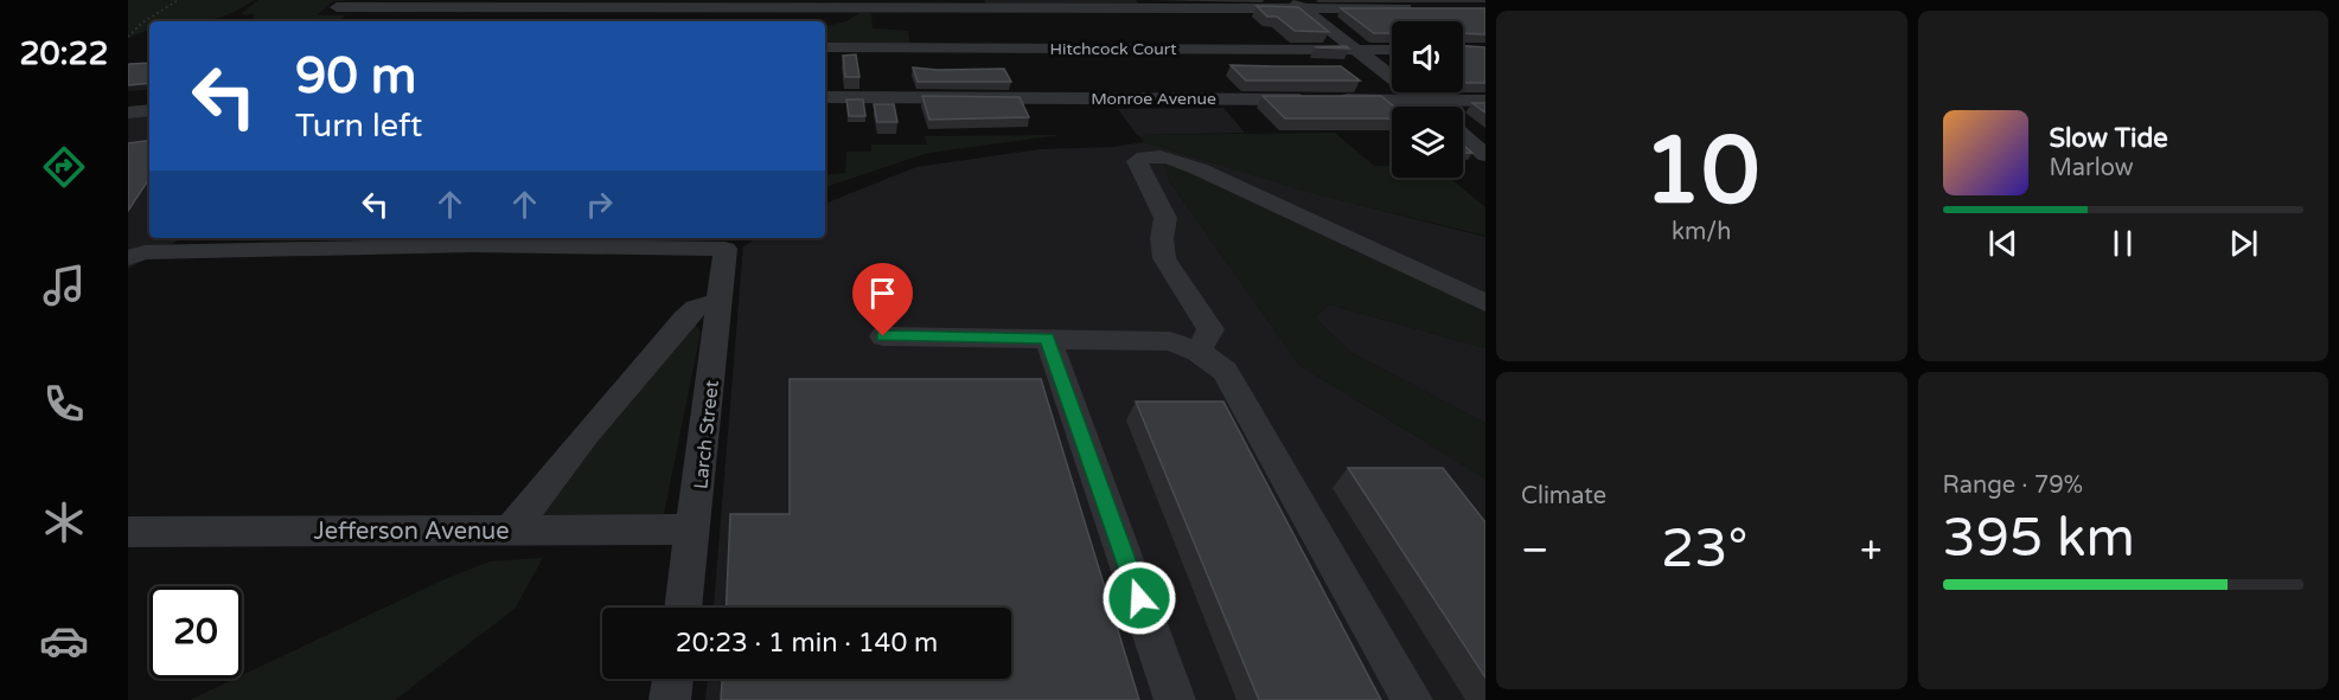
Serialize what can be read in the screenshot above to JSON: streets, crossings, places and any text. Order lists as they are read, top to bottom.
{
  "streets": {
    "street": [
      "Hitchcock Court",
      "Monroe Avenue",
      "Larch Street",
      "Jefferson Avenue"
    ]
  },
  "crossings": [
    ["Larch Street", "Jefferson Avenue"]
  ],
  "page": {
    "tabs": "20:22",
    "tile": [
      ["10", "km/h"],
      "Climate",
      ["Range · 79%", "395 km"]
    ],
    "turn": ["90 m", "Turn left"],
    "song": ["Slow Tide", "Marlow"],
    "heat": ["−", "23°", "+"],
    "limit": "20",
    "trip": "20:23 · 1 min · 140 m"
  }
}
